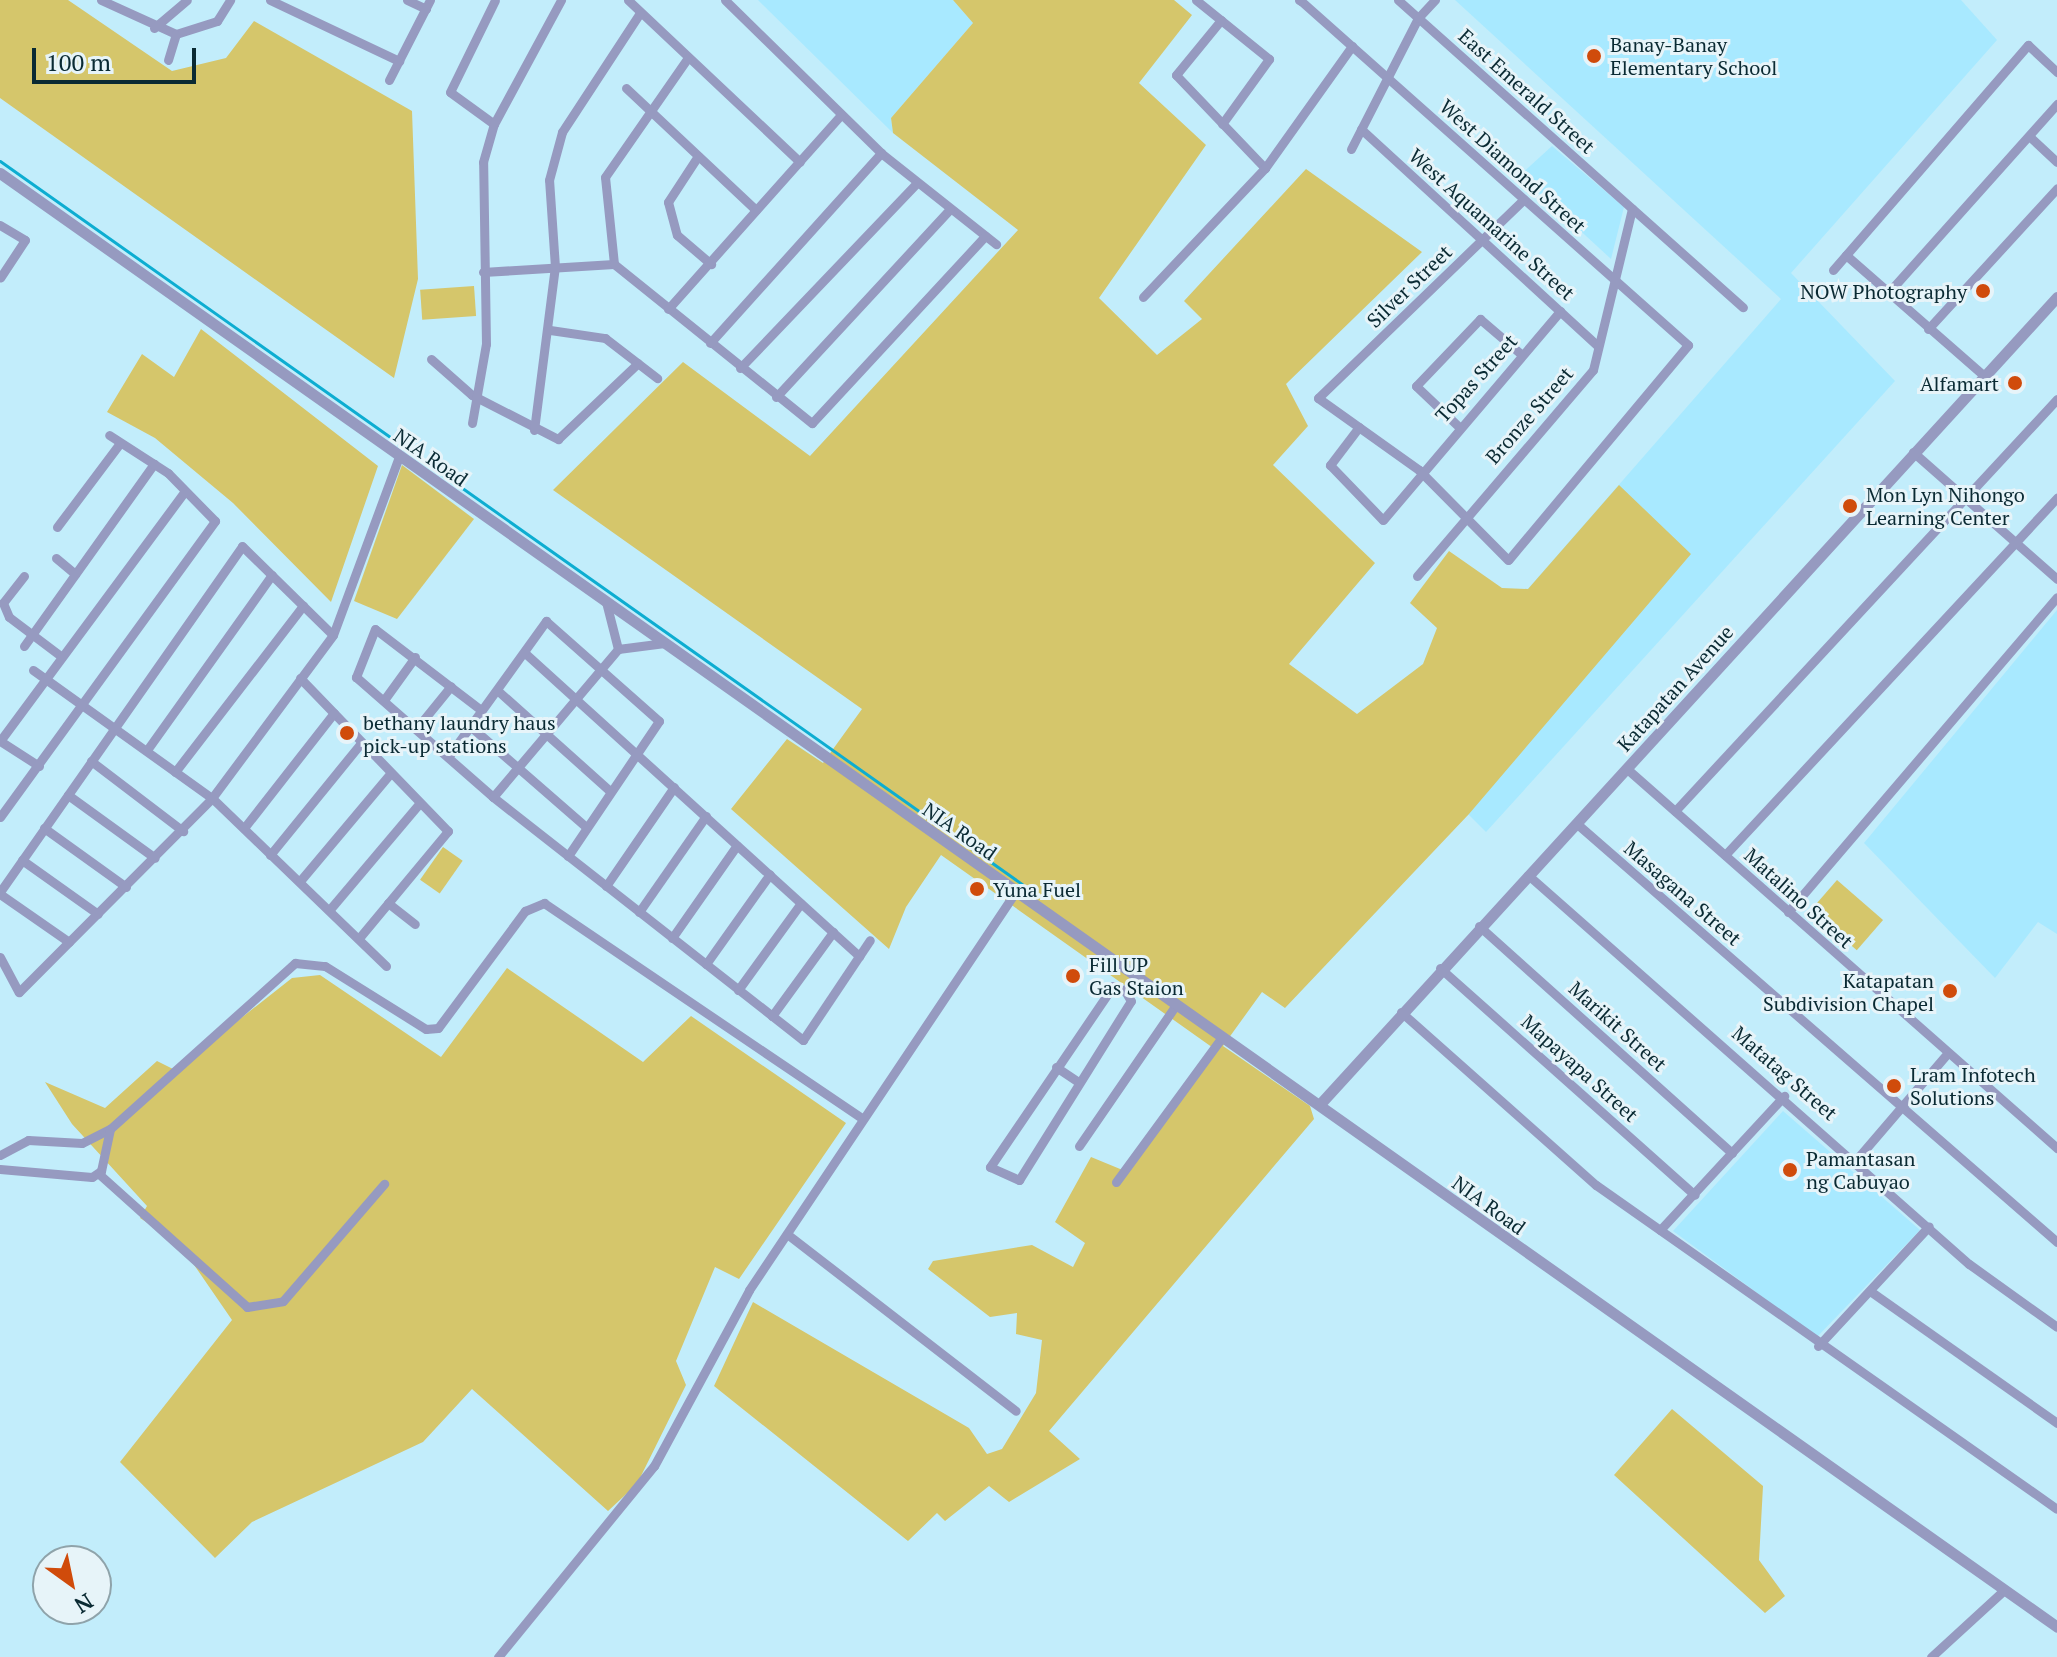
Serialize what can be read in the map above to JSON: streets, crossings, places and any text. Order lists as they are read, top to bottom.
{
  "streets": {
    "street": [
      "East Emerald Street",
      "West Diamond Street",
      "West Aquamarine Street",
      "Silver Street",
      "Topas Street",
      "Bronze Street",
      "NIA Road",
      "Katapatan Avenue",
      "Masagana Street",
      "Matalino Street",
      "Marikit Street",
      "Mapayapa Street",
      "Matatag Street"
    ]
  },
  "crossings": [
    ["East Emerald Street", "Bronze Street"],
    ["West Diamond Street", "Silver Street"],
    ["West Diamond Street", "Bronze Street"],
    ["West Aquamarine Street", "Silver Street"],
    ["West Aquamarine Street", "Topas Street"],
    ["West Aquamarine Street", "Bronze Street"],
    ["Silver Street", "Topas Street"],
    ["NIA Road", "Katapatan Avenue"],
    ["Katapatan Avenue", "Masagana Street"],
    ["Katapatan Avenue", "Matalino Street"],
    ["Katapatan Avenue", "Marikit Street"],
    ["Katapatan Avenue", "Mapayapa Street"],
    ["Katapatan Avenue", "Matatag Street"]
  ],
  "places": [
    "Banay-Banay Elementary School",
    "NOW Photography",
    "Alfamart",
    "Mon Lyn Nihongo Learning Center",
    "bethany laundry haus pick-up stations",
    "Yuna Fuel",
    "Fill UP Gas Staion",
    "Katapatan Subdivision Chapel",
    "Lram Infotech Solutions",
    "Pamantasan ng Cabuyao"
  ],
  "scale_bar": "100 m",
  "north": "bottom right"
}
